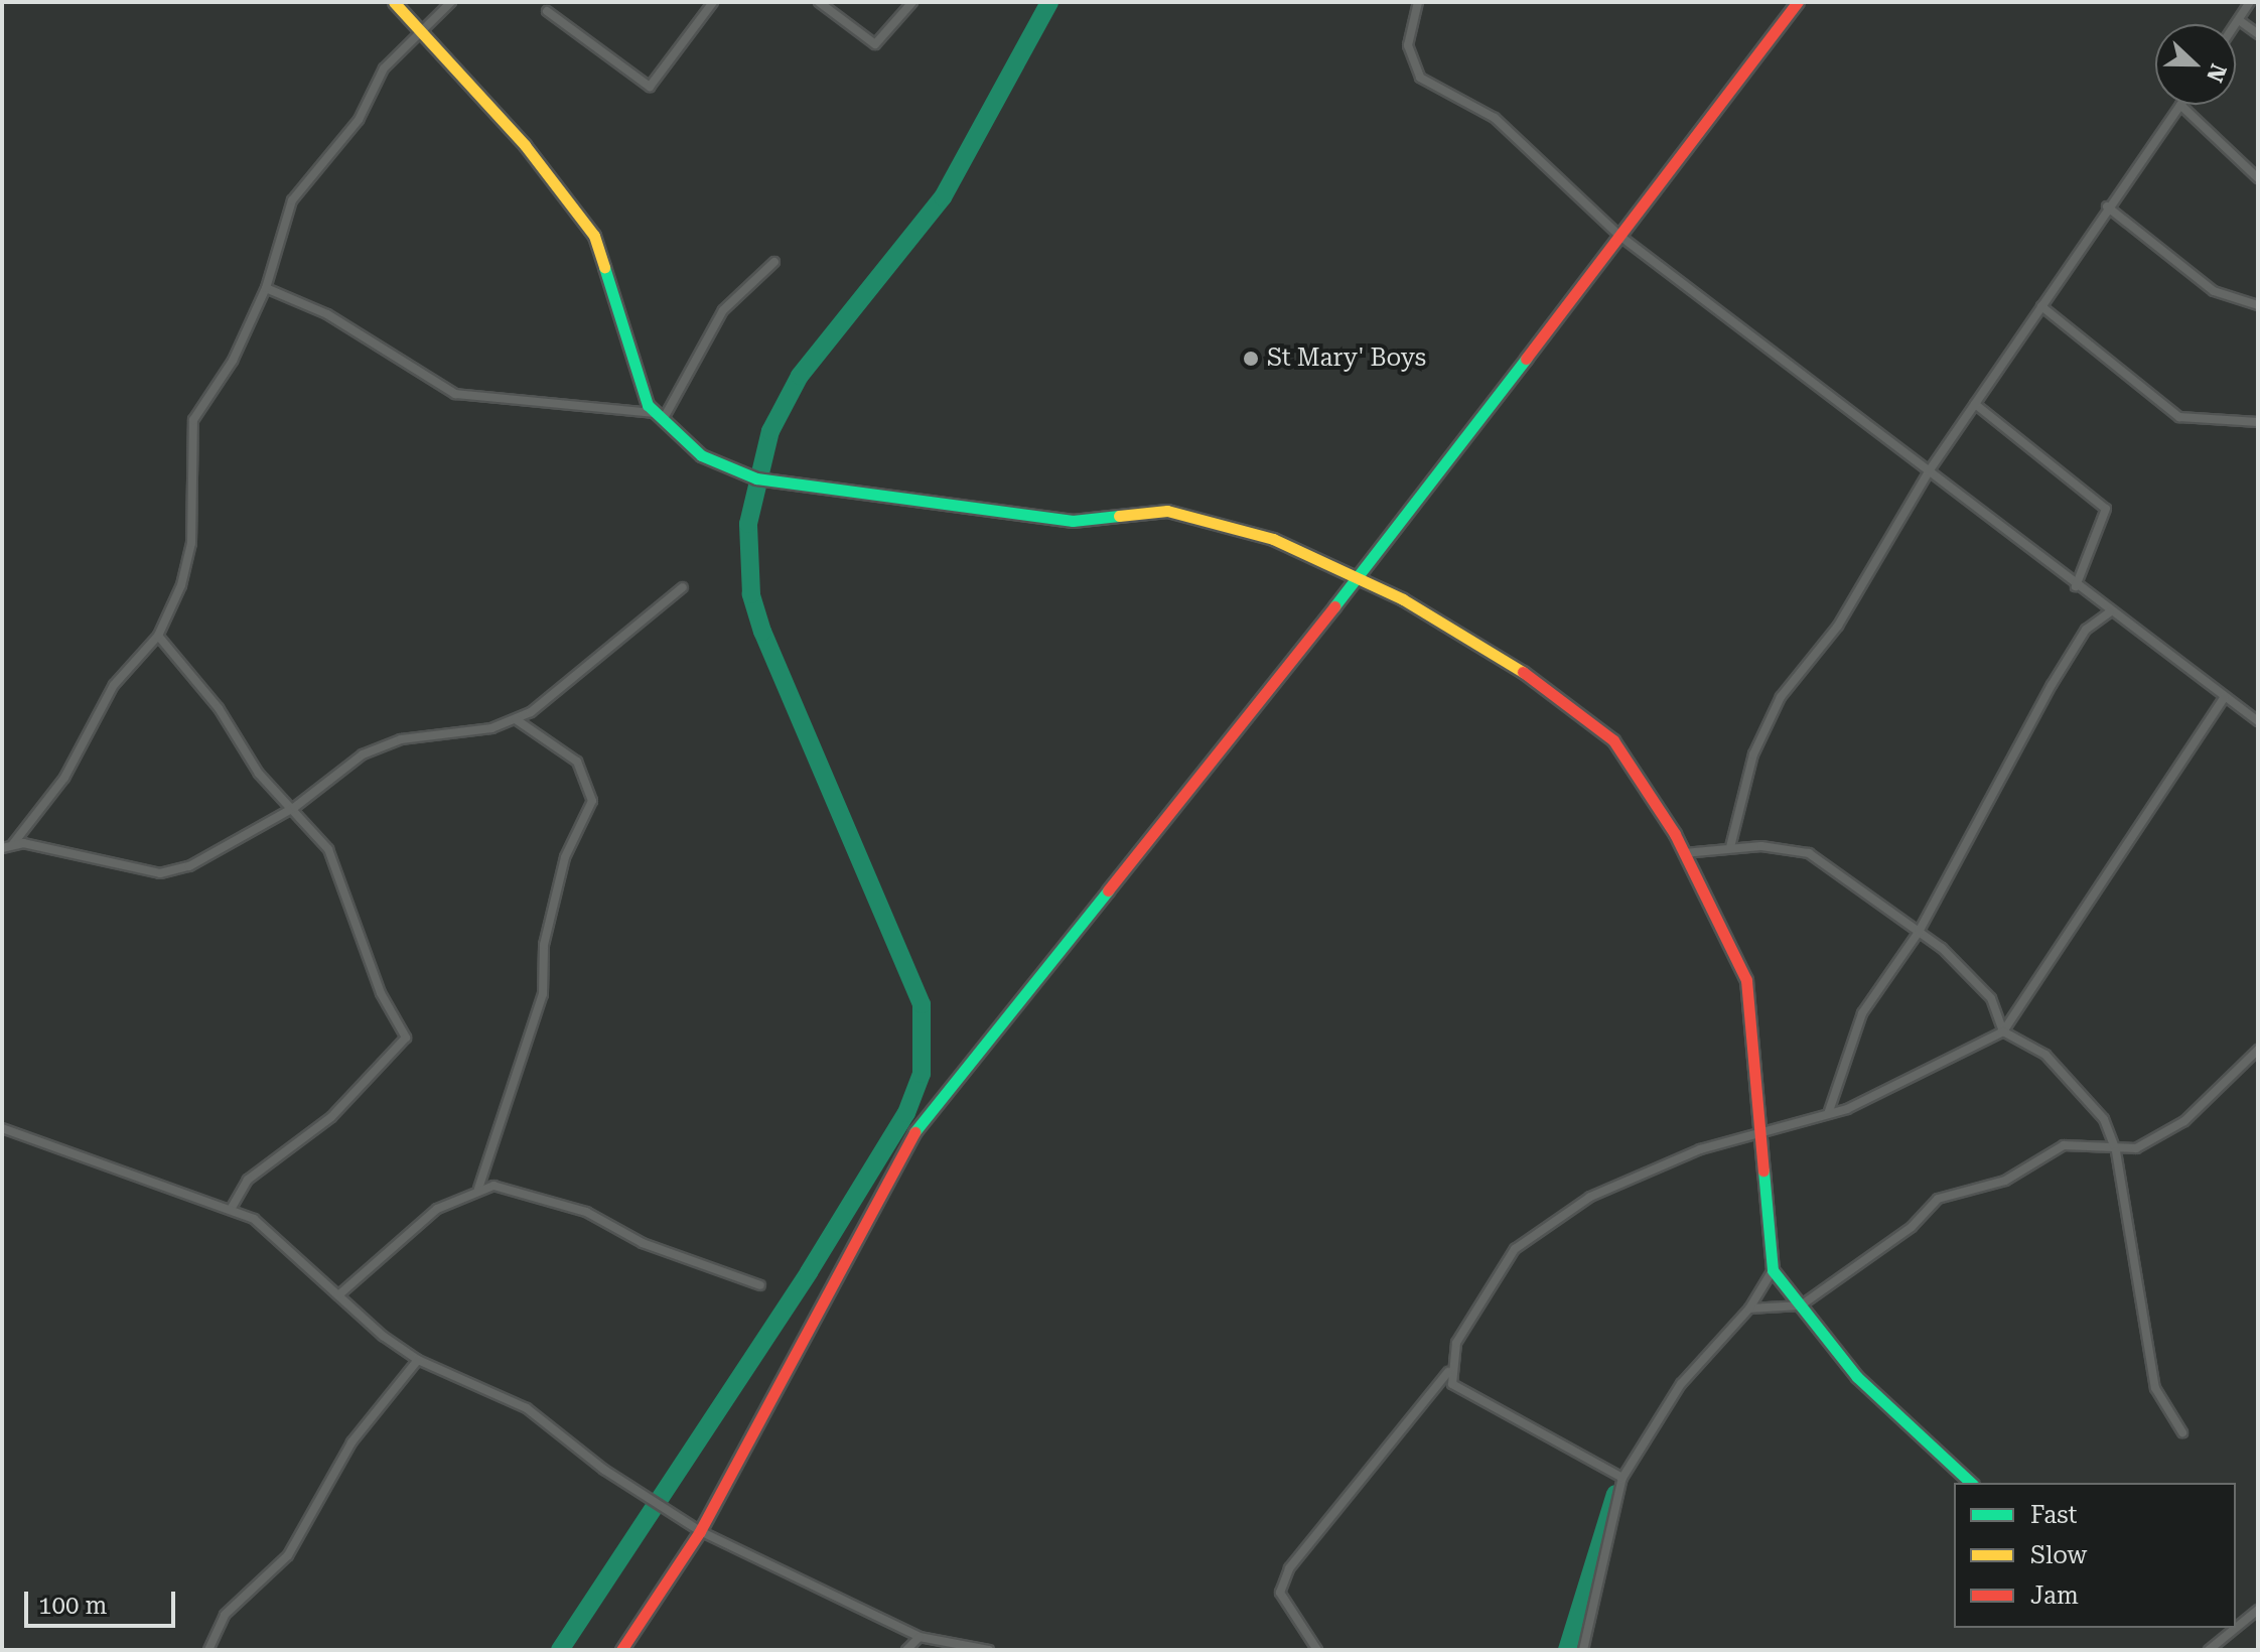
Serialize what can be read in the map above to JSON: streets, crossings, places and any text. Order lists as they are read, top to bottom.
{
  "places": ["St Mary' Boys"],
  "legend": ["Fast", "Slow", "Jam"],
  "scale_bar": "100 m",
  "north": "right"
}
